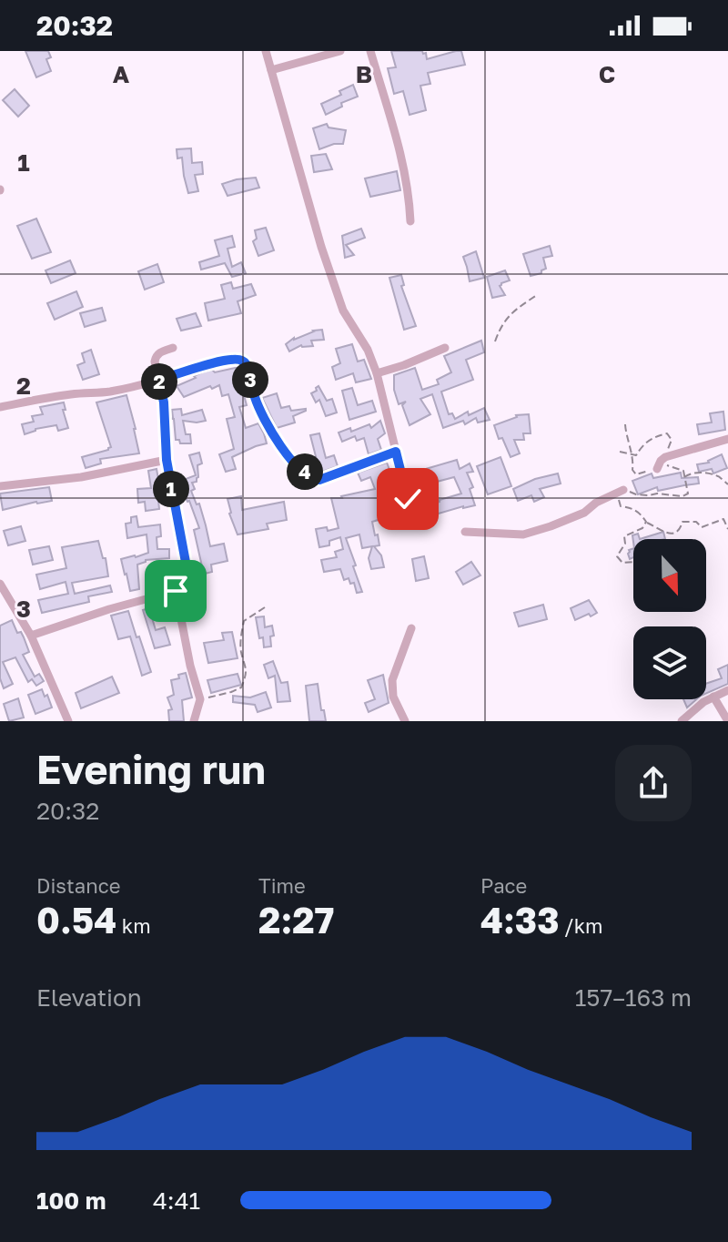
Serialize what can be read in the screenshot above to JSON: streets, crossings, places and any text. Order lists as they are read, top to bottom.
{
  "north": "bottom",
  "page": {
    "status": "20:32",
    "pins": [
      "3",
      "2",
      "4",
      "1"
    ],
    "heading": ["Evening run", "20:32"],
    "stats": [
      ["Distance", "0.54 km"],
      ["Time", "2:27"],
      ["Pace", "4:33 /km"]
    ],
    "chart": ["Elevation", "157–163 m"],
    "list": [
      {
        "name": "100 m",
        "note": "4:41"
      }
    ]
  },
  "grid": {
    "columns": ["A", "B", "C"],
    "rows": ["1", "2", "3"]
  }
}
